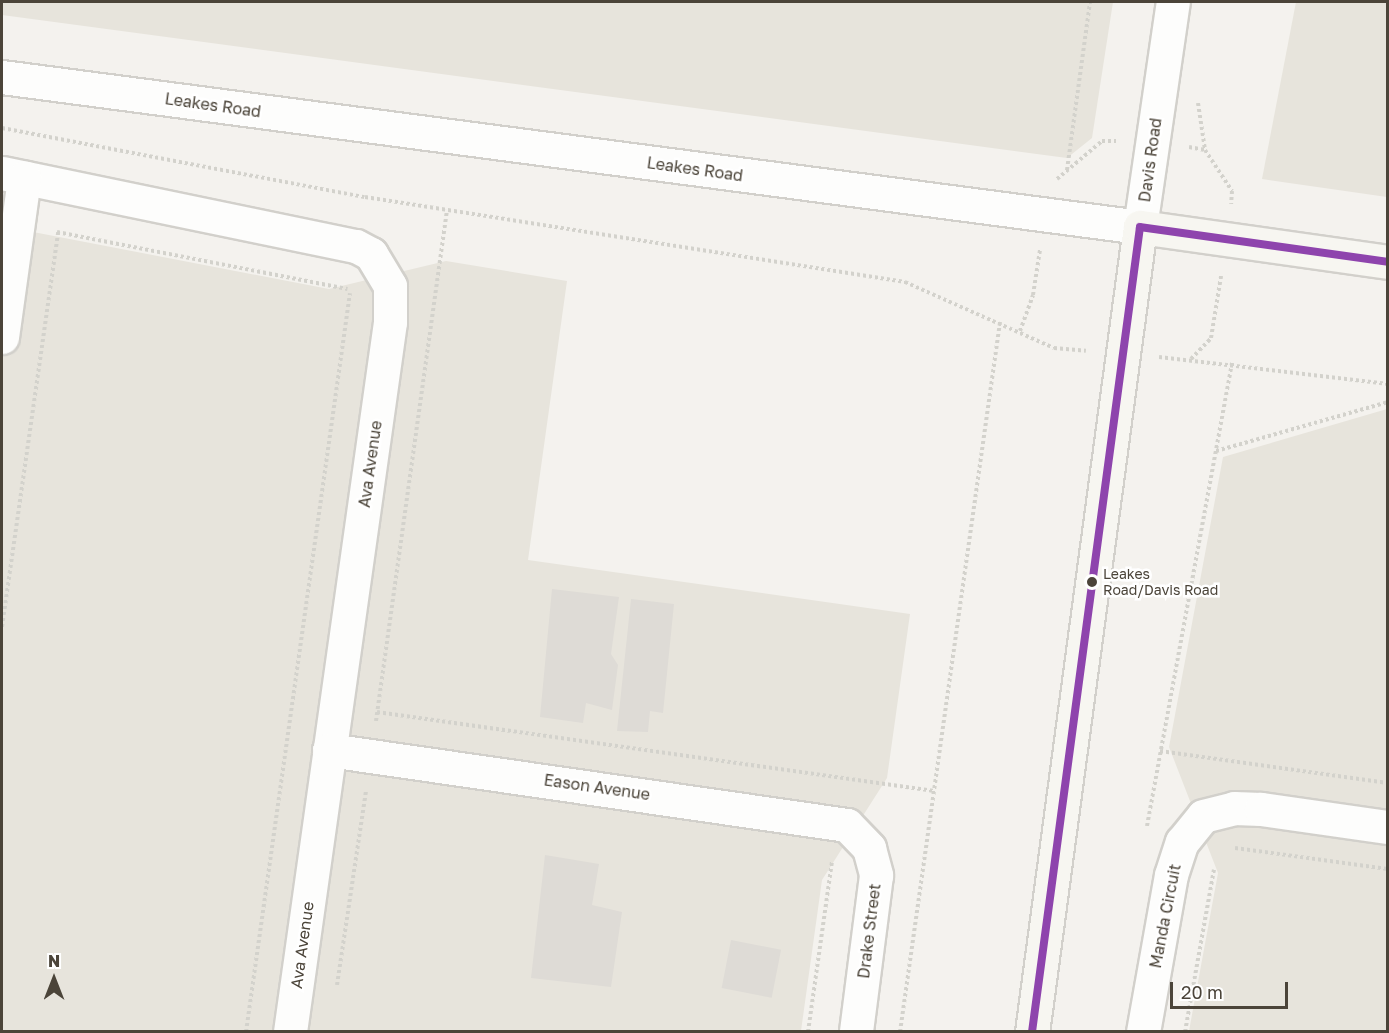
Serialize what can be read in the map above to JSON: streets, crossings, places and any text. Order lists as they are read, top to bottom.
{
  "streets": {
    "main road": ["Leakes Road", "Davis Road"],
    "street": [
      "Ava Avenue",
      "Eason Avenue",
      "Manda Circuit",
      "Drake Street"
    ]
  },
  "crossings": [
    ["Leakes Road", "Davis Road"],
    ["Ava Avenue", "Eason Avenue"],
    ["Eason Avenue", "Drake Street"]
  ],
  "places": ["Leakes Road/Davis Road"],
  "scale_bar": "20 m",
  "north": "top"
}
